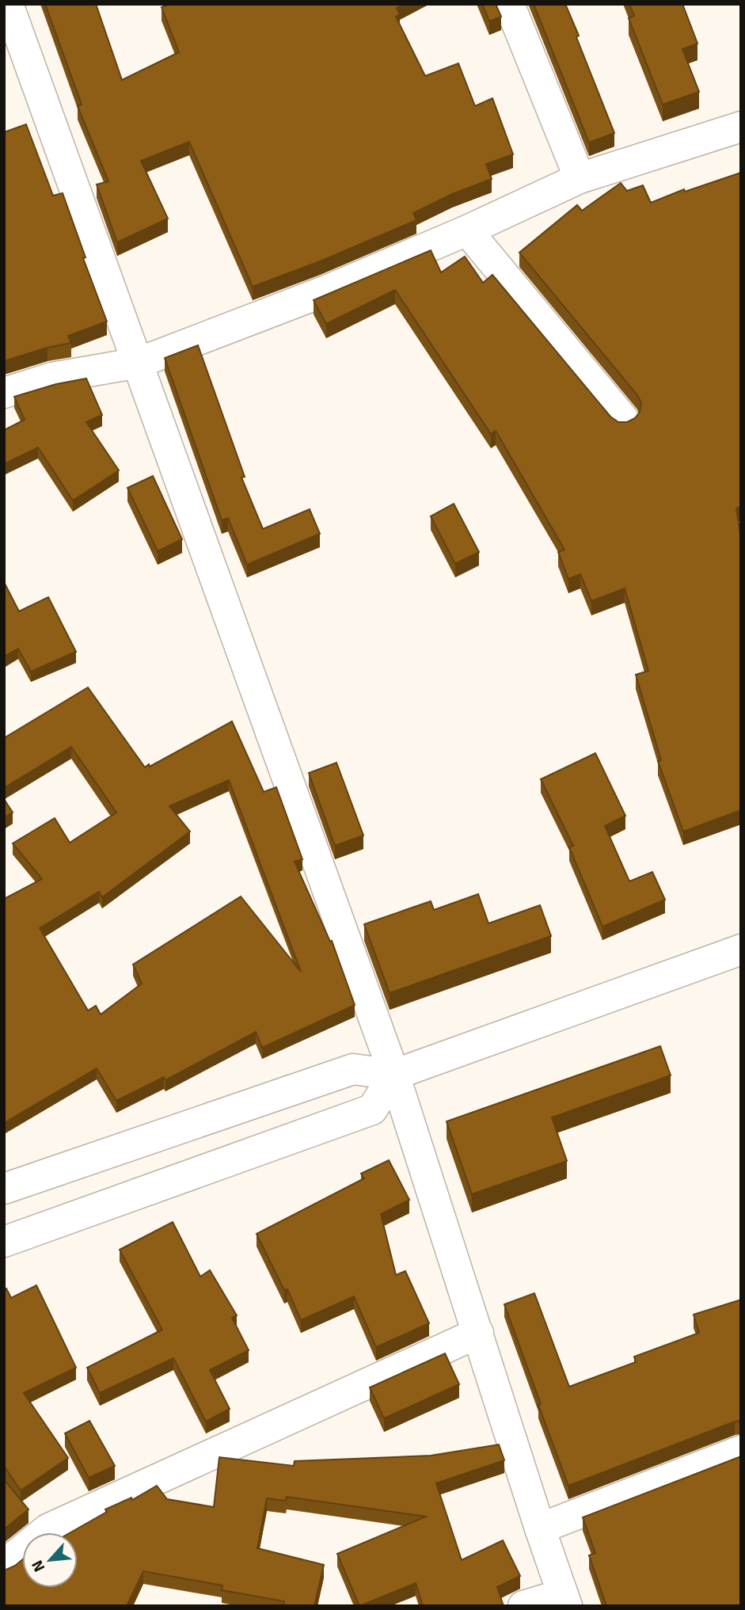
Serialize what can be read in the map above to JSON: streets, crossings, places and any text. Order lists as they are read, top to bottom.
{
  "north": "bottom left"
}
